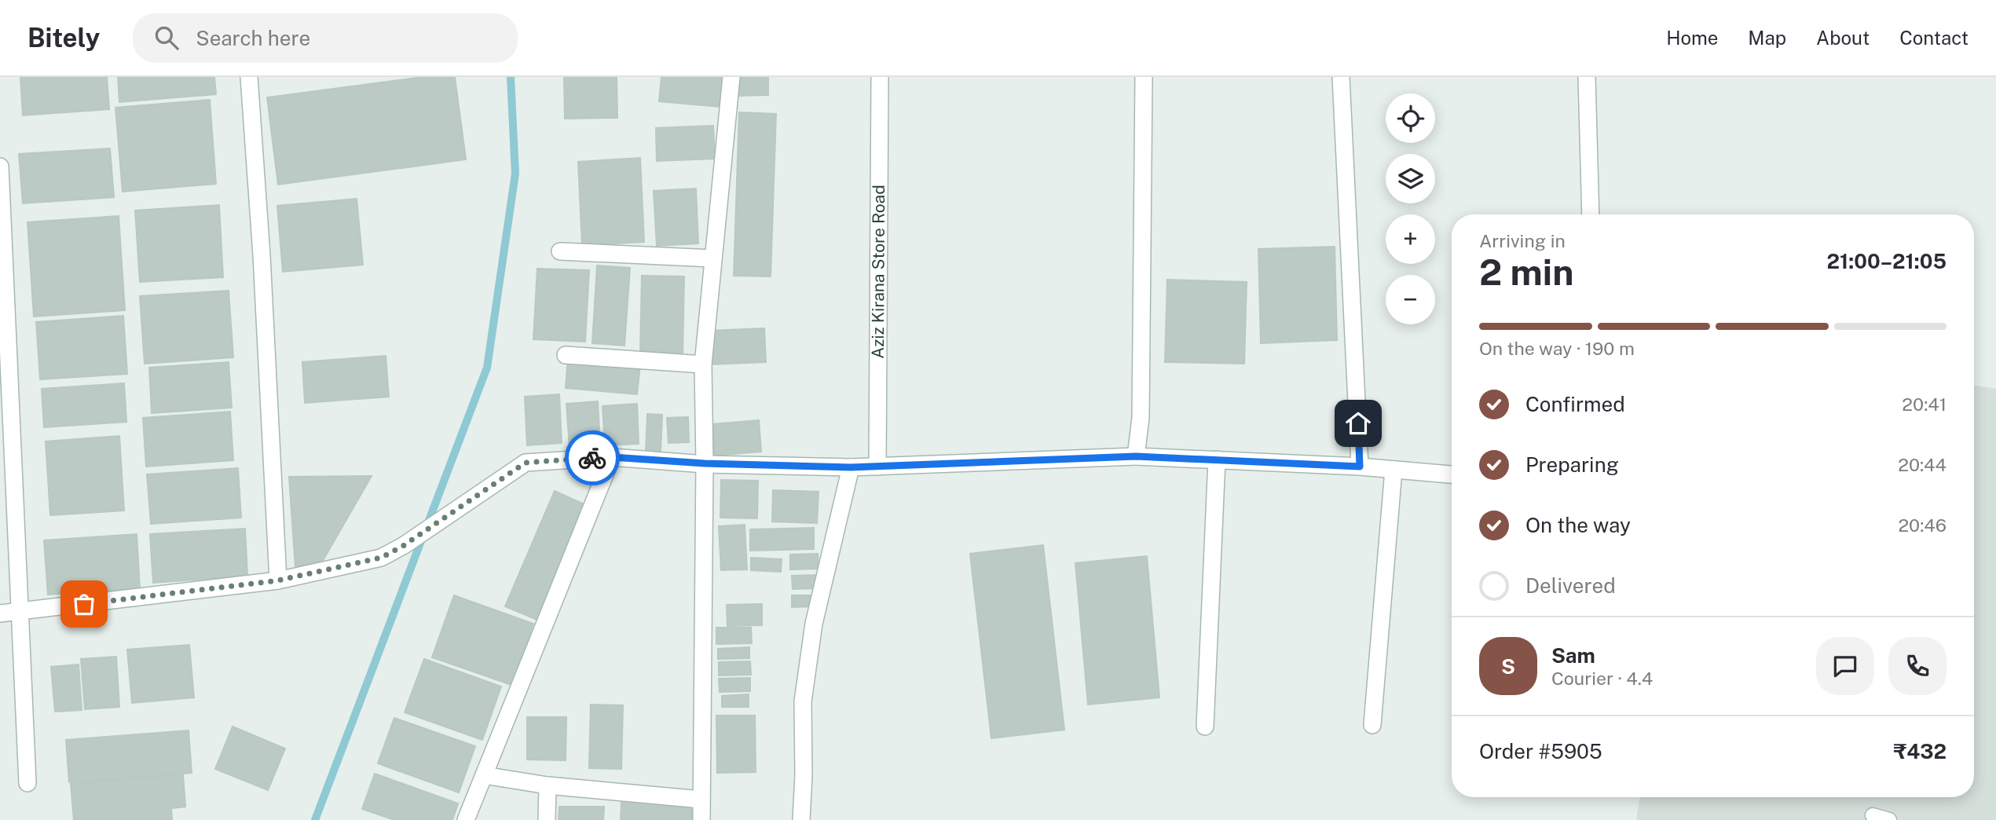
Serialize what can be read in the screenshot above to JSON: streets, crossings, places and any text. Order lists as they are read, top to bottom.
{
  "streets": {
    "street": ["Aziz Kirana Store Road"]
  },
  "page": {
    "header": "Bitely",
    "search": "Search here",
    "nav": [
      "Home",
      "Map",
      "About",
      "Contact"
    ],
    "map_buttons": ["+", "−"],
    "heading": ["2 min", "Arriving in", "21:00–21:05"],
    "panel": [
      "Sam",
      "Courier · 4.4",
      "Order #5905",
      "₹432"
    ],
    "bar": "On the way · 190 m",
    "list": [
      ["Confirmed", "20:41"],
      ["Preparing", "20:44"],
      ["On the way", "20:46"],
      "Delivered"
    ],
    "round": "S"
  }
}
